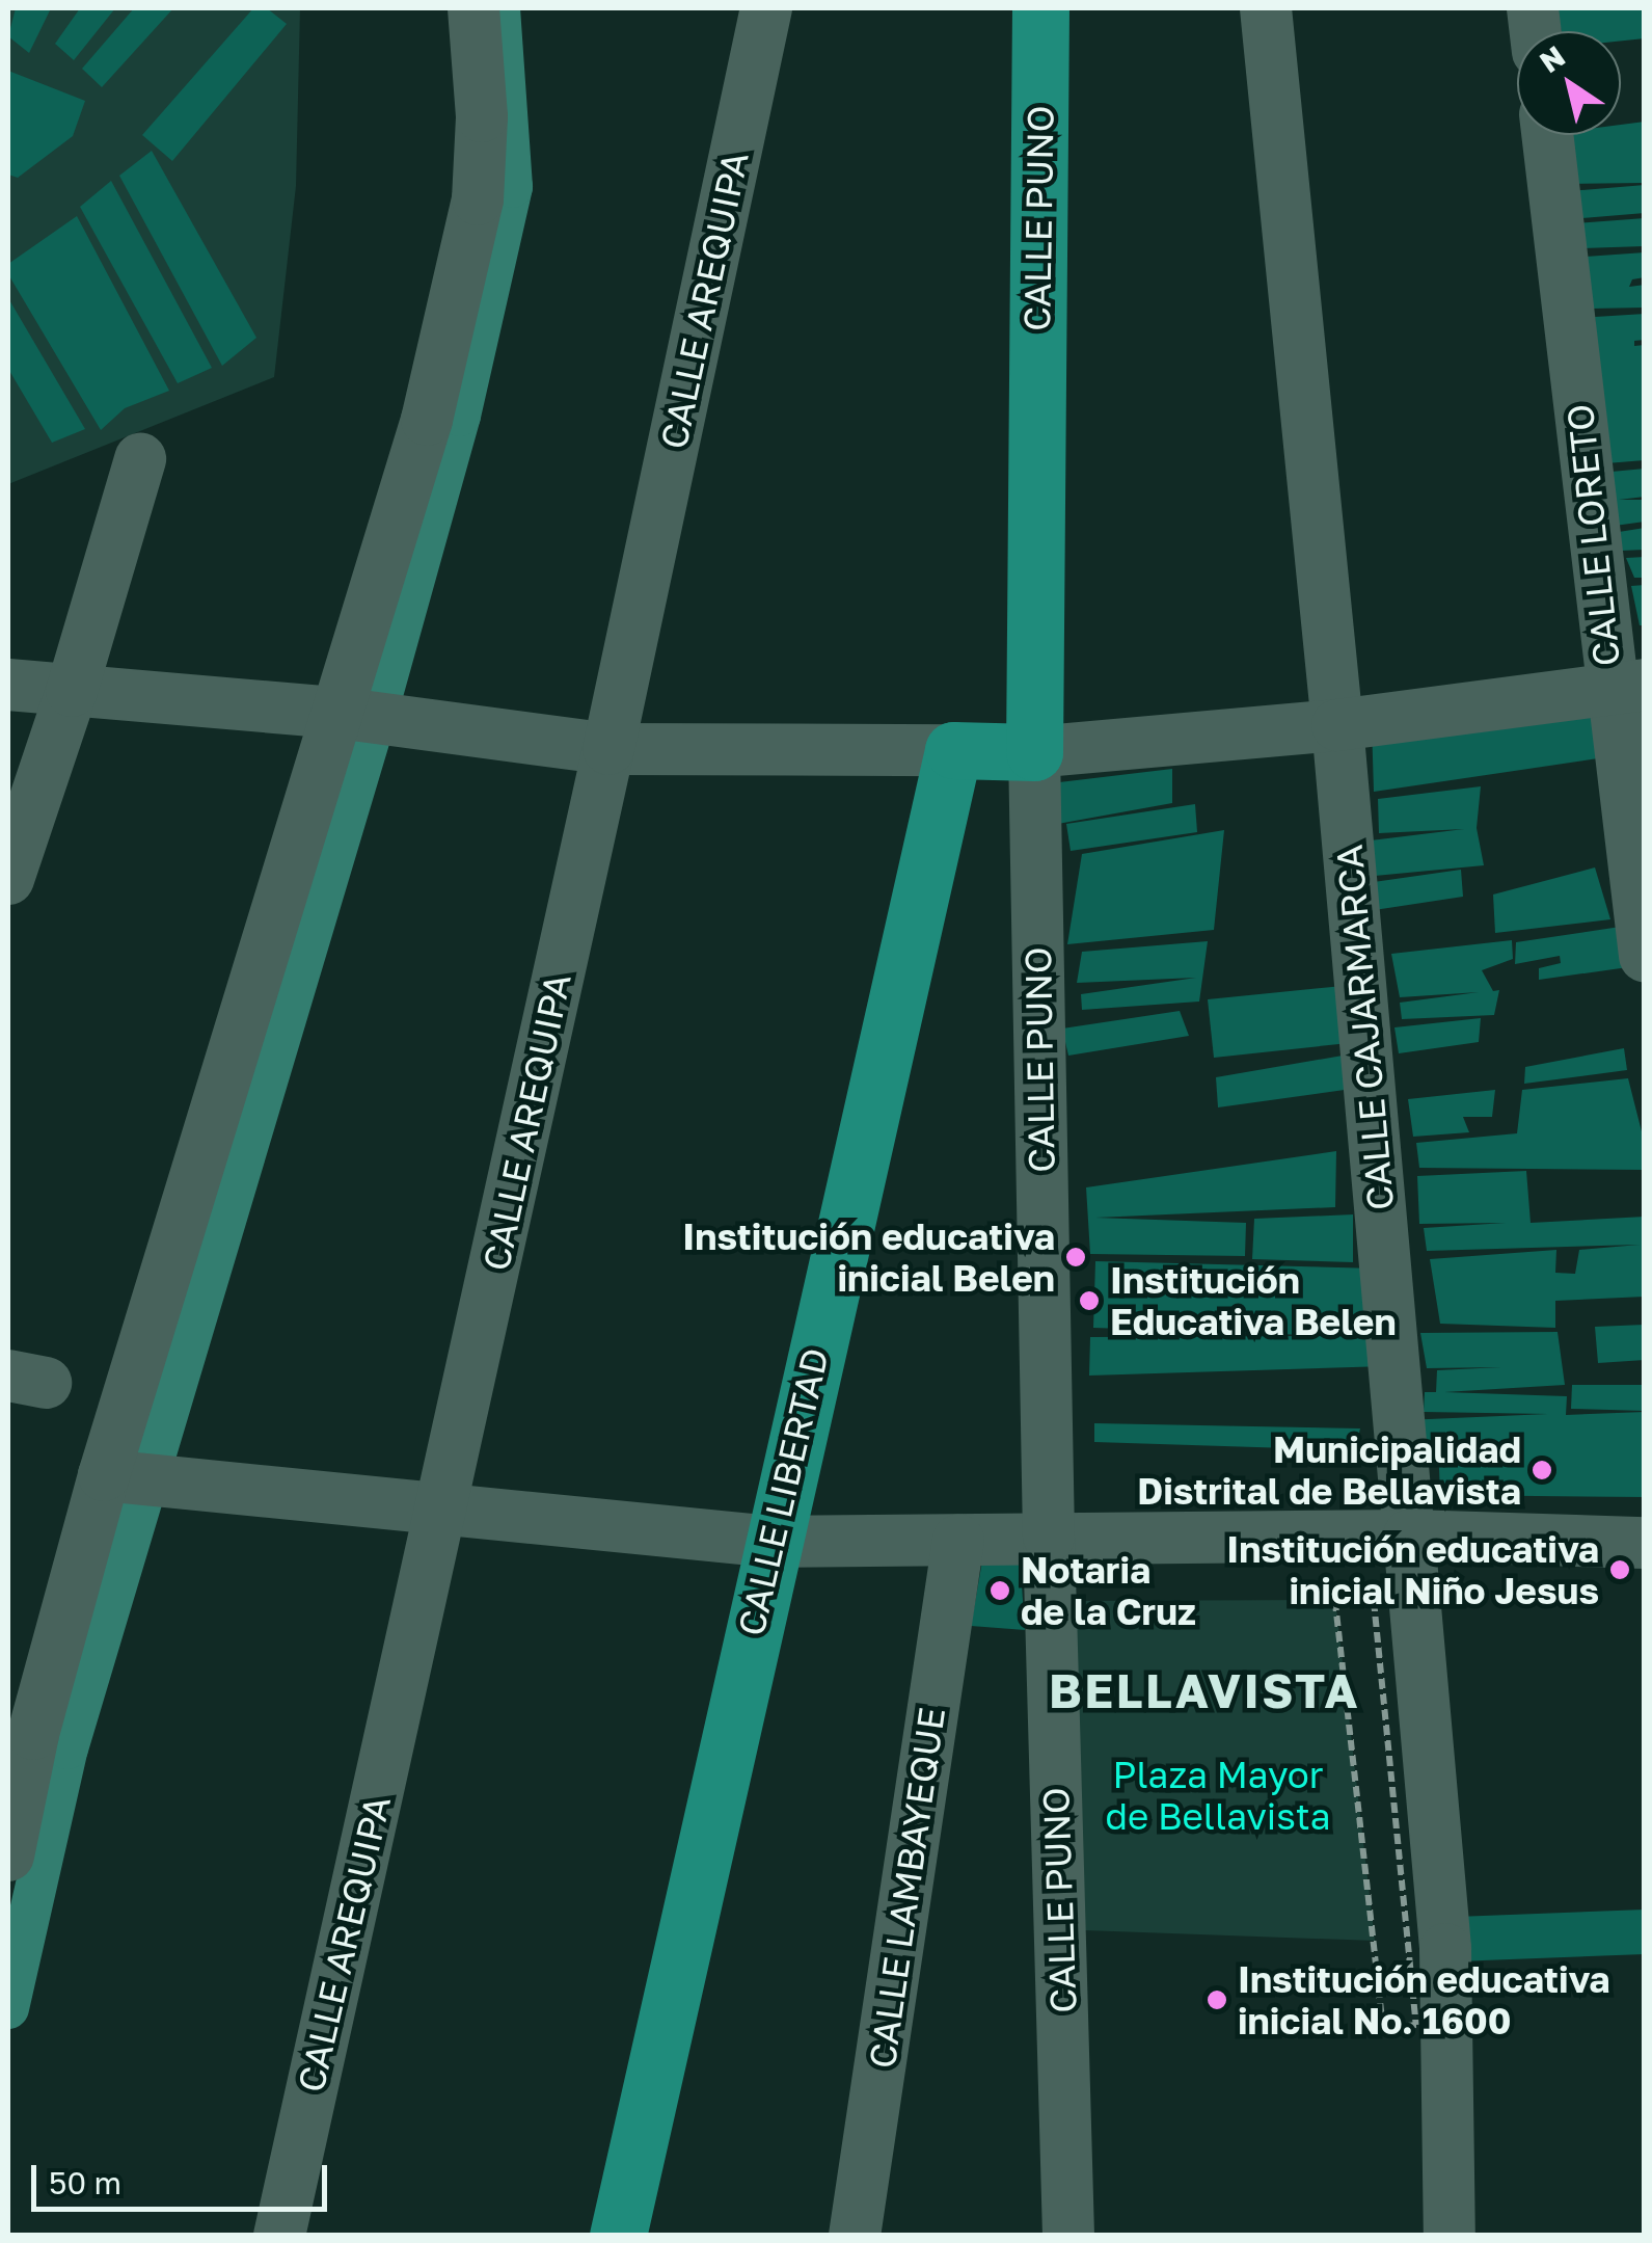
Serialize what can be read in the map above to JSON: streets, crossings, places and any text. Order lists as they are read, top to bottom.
{
  "streets": {
    "main road": ["CALLE PUNO", "CALLE LIBERTAD"],
    "street": [
      "CALLE AREQUIPA",
      "CALLE LORETO",
      "CALLE CAJARMARCA",
      "CALLE LAMBAYEQUE"
    ]
  },
  "districts": ["BELLAVISTA"],
  "parks": ["Plaza Mayor de Bellavista"],
  "places": [
    "Institución educativa inicial Belen",
    "Institución Educativa Belen",
    "Municipalidad Distrital de Bellavista",
    "Institución educativa inicial Niño Jesus",
    "Notaria de la Cruz",
    "Institución educativa inicial No. 1600"
  ],
  "scale_bar": "50 m",
  "north": "top left"
}
